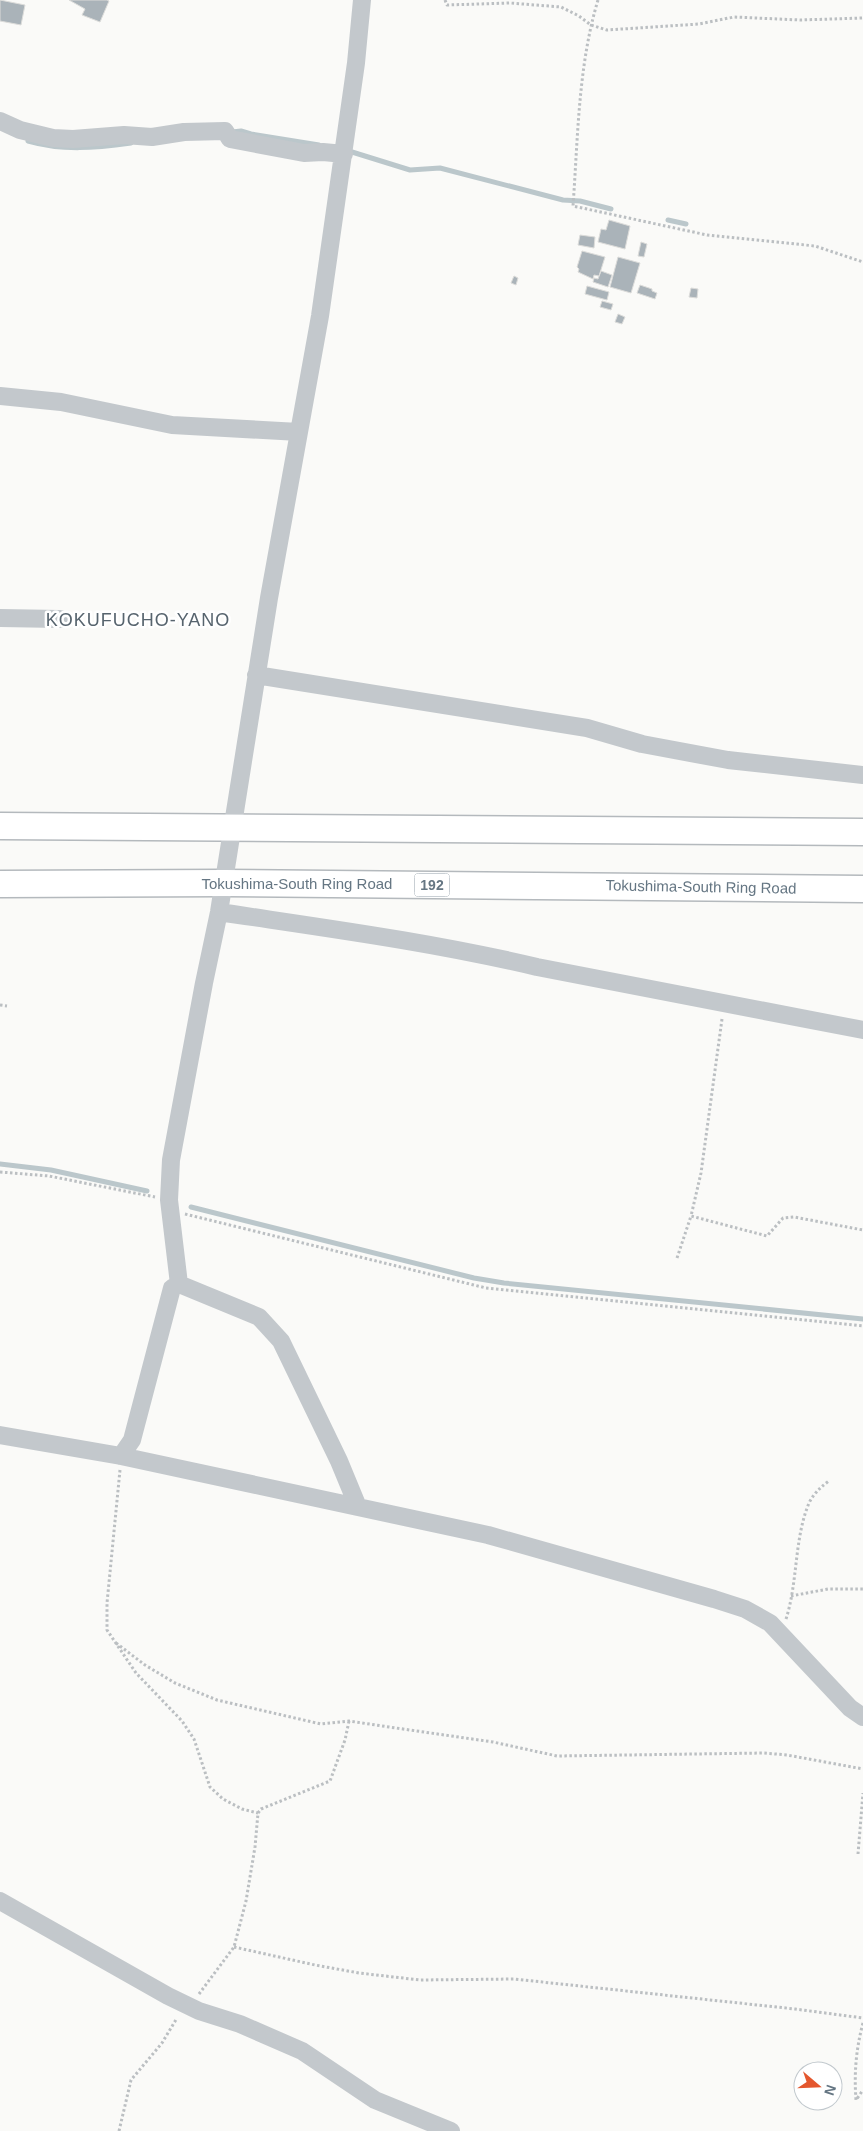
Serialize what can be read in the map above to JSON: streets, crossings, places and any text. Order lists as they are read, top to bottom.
{
  "streets": {
    "highway": ["Tokushima-South Ring Road", "192"]
  },
  "districts": ["KOKUFUCHO-YANO"],
  "north": "right"
}
